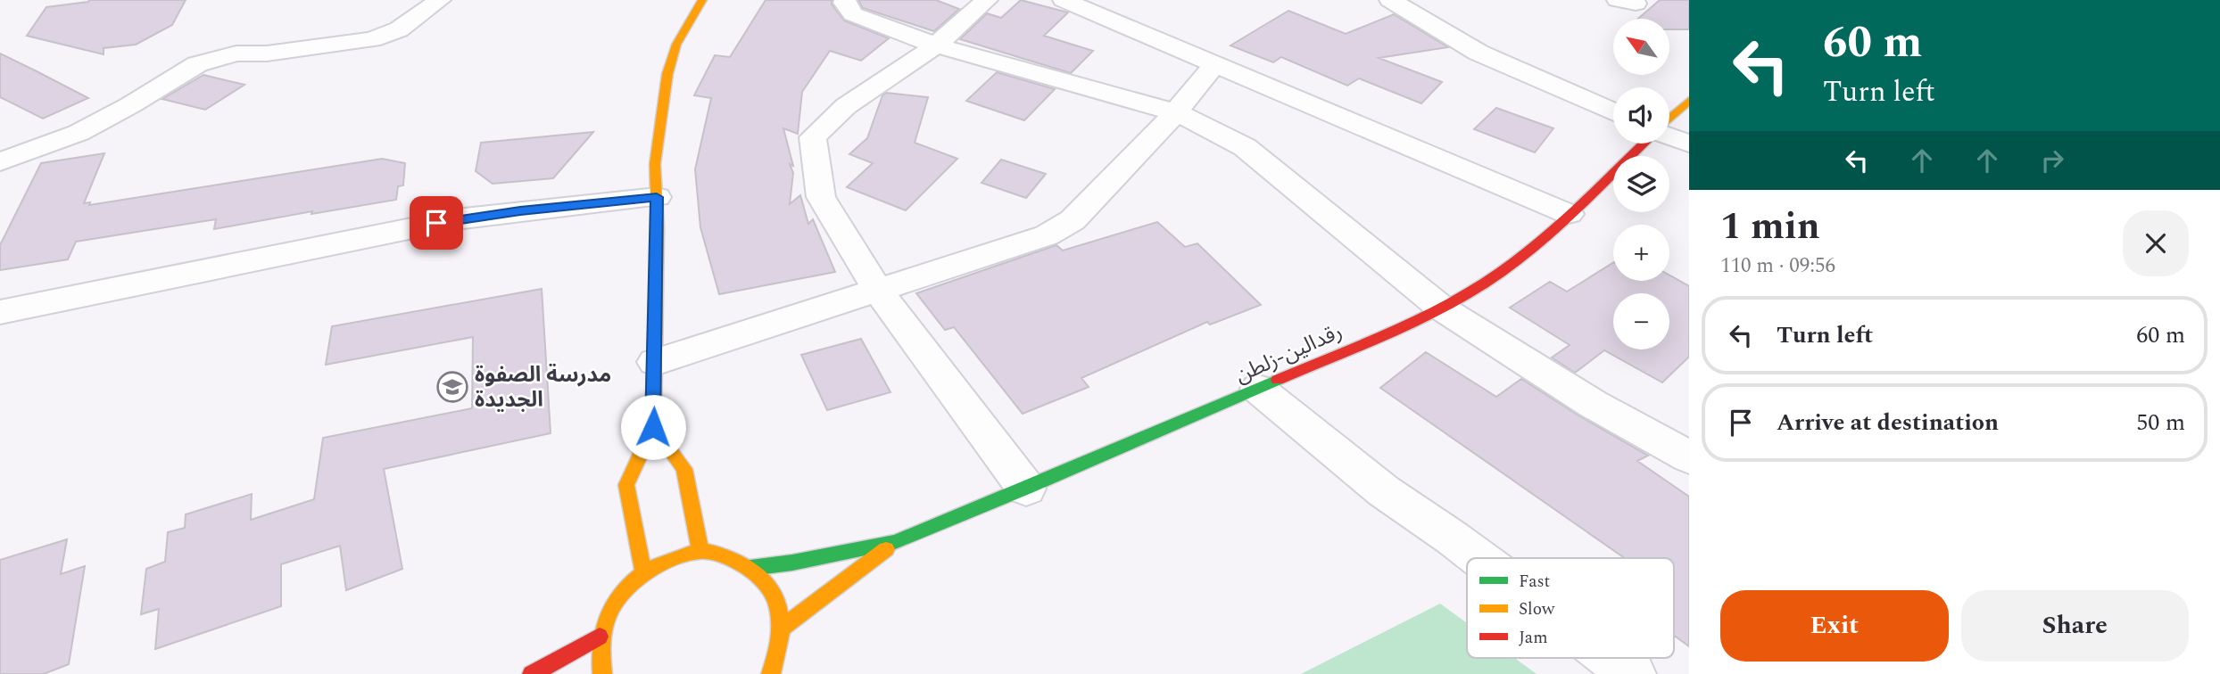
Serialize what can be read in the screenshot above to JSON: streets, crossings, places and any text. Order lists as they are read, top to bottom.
{
  "streets": {
    "main road": ["رقدالين-زلطن"]
  },
  "places": {
    "school or university": ["مدرسة الصفوة الجديدة"]
  },
  "legend": ["Fast", "Slow", "Jam"],
  "north": "top left",
  "page": {
    "turn": ["60 m", "Turn left"],
    "map_buttons": ["+", "−"],
    "heading": ["1 min", "110 m · 09:56"],
    "list": [
      {
        "name": "Turn left",
        "value": "60 m"
      },
      {
        "name": "Arrive at destination",
        "value": "50 m"
      }
    ],
    "buttons": ["Exit", "Share"]
  }
}
